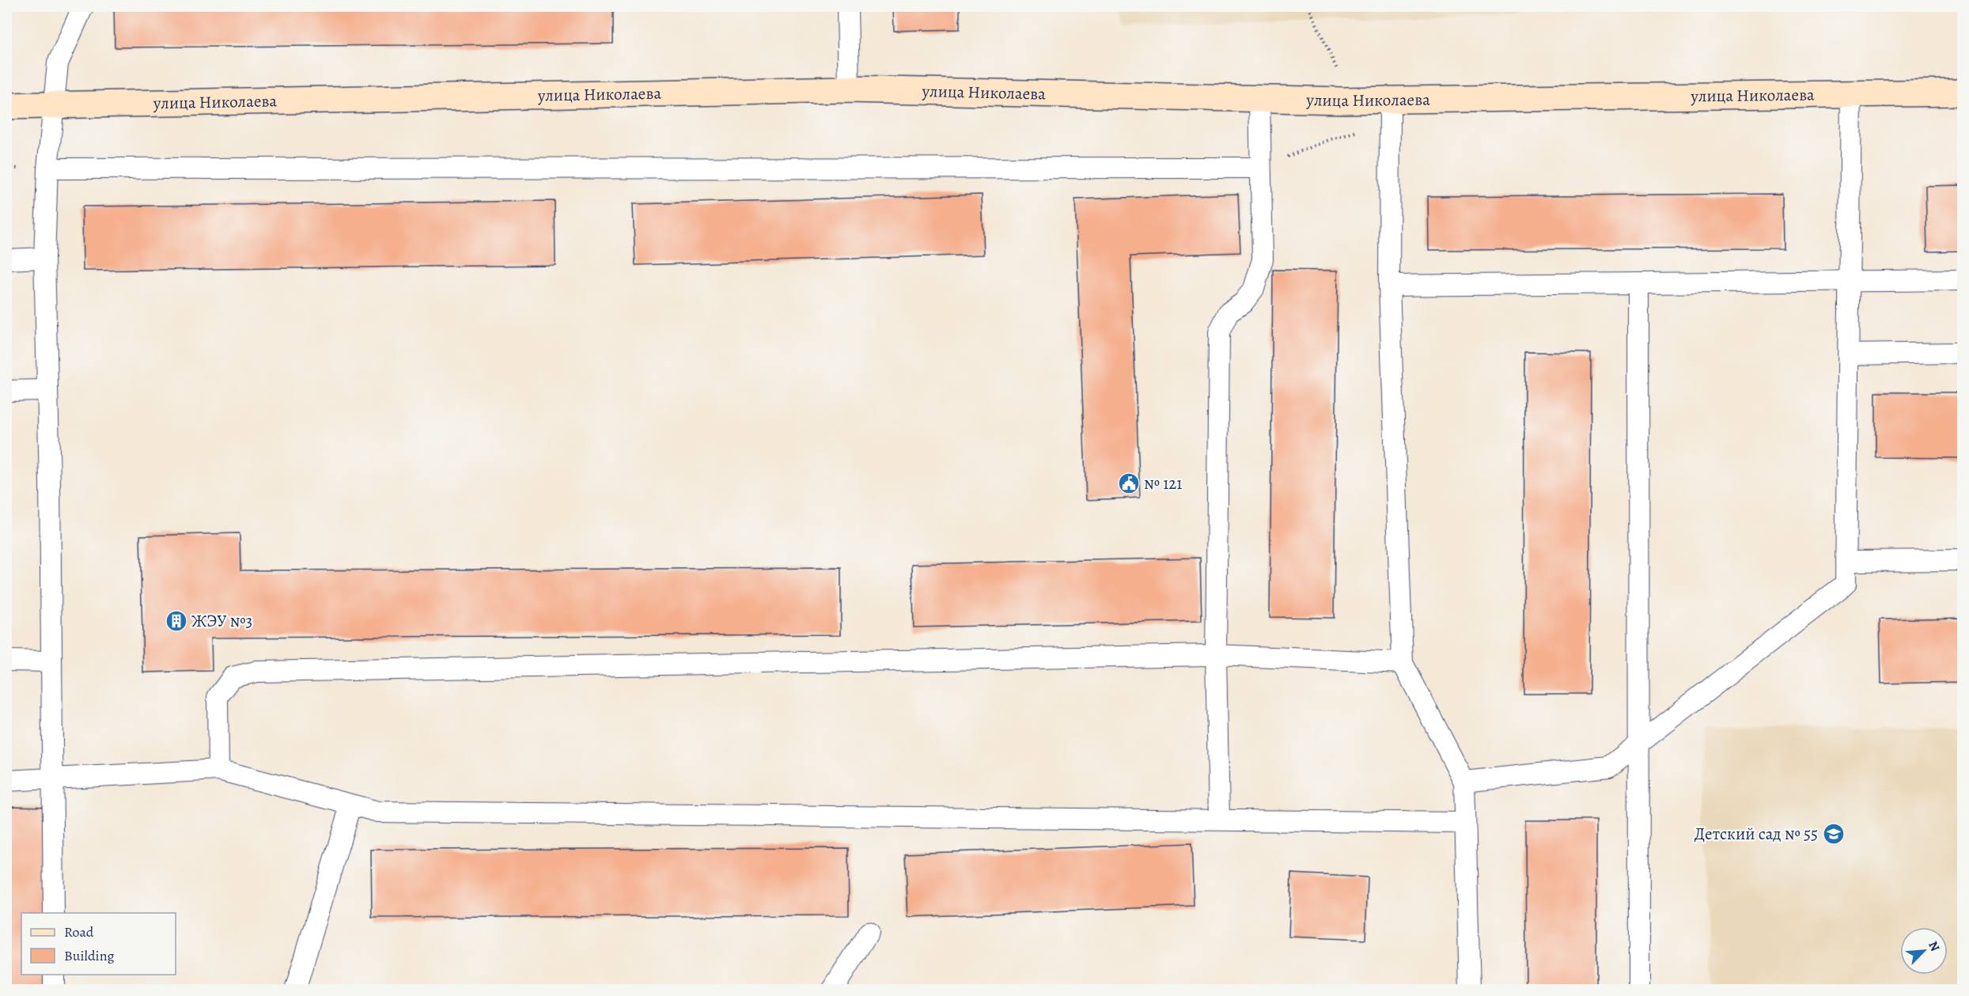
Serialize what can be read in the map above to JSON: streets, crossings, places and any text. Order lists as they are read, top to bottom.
{
  "streets": {
    "main road": ["улица Николаева"]
  },
  "places": {
    "public building": ["№ 121"],
    "building": ["ЖЭУ №3"],
    "school or university": ["Детский сад № 55"]
  },
  "legend": ["Road", "Building"],
  "north": "top right"
}
